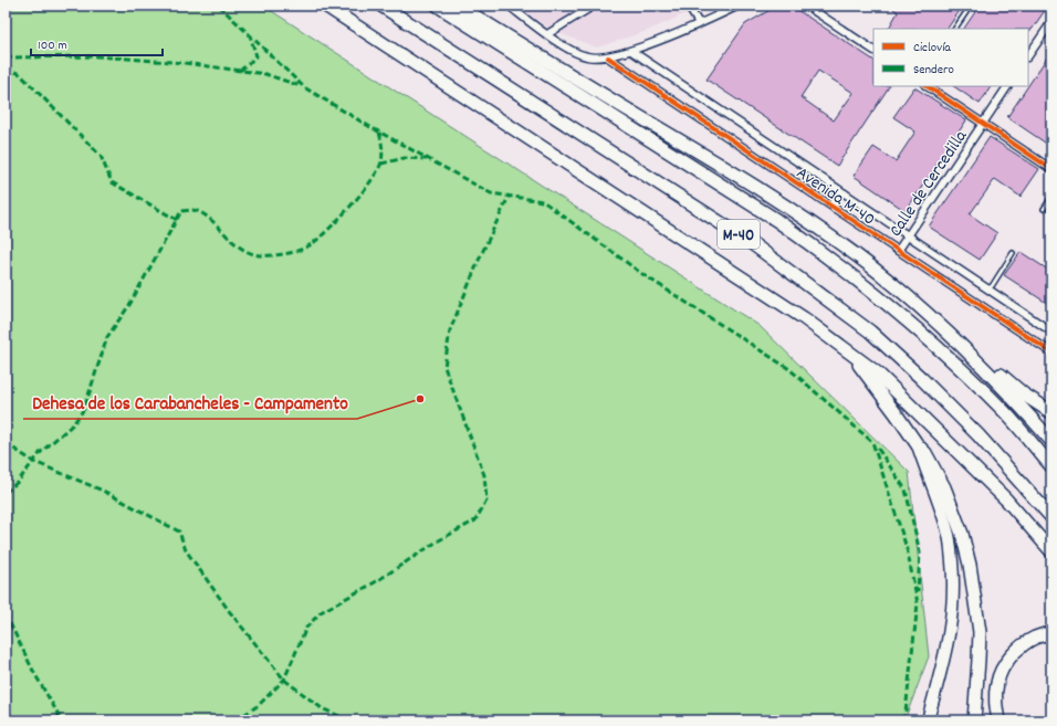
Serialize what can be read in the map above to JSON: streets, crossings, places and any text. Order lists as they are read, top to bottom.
{
  "streets": {
    "highway": ["M-40"],
    "street": ["Calle de Cercedilla", "Avenida M-40"]
  },
  "crossings": [
    ["Calle de Cercedilla", "Avenida M-40"]
  ],
  "places": ["Dehesa de los Carabancheles - Campamento"],
  "legend": ["Ciclovía", "Sendero"],
  "scale_bar": "100 m"
}
